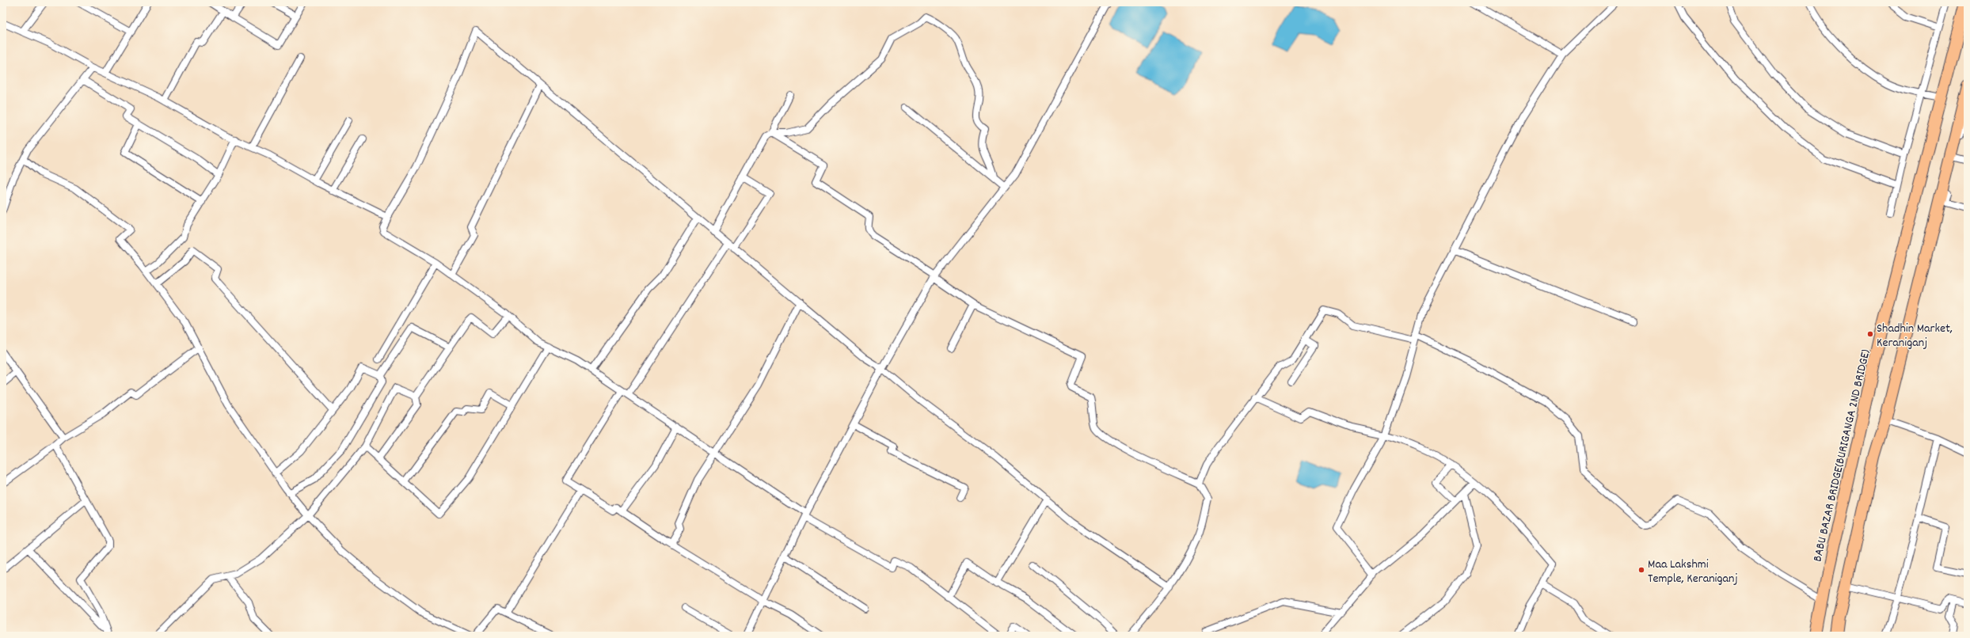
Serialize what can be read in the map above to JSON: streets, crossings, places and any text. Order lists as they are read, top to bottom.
{
  "streets": {
    "highway": ["BABU BAZAR BRIDGE(BURIGANGA 2ND BRIDGE)"]
  },
  "places": ["Shadhin Market, Keraniganj", "Maa Lakshmi Temple, Keraniganj"]
}
